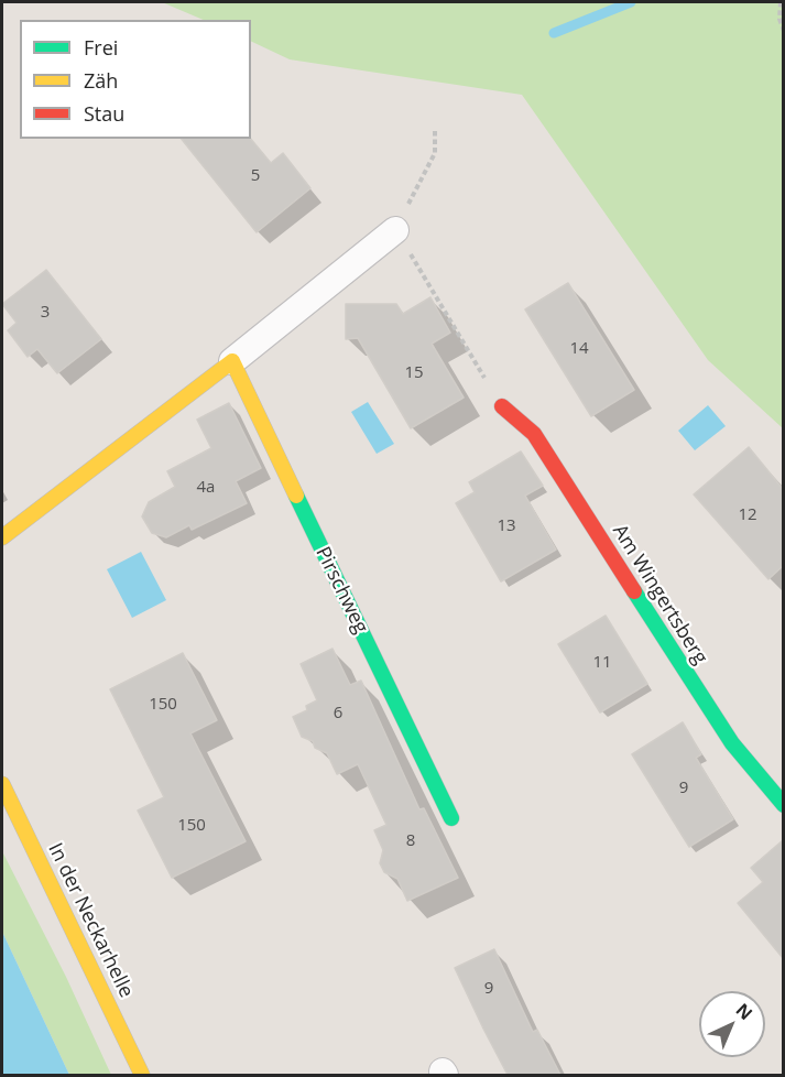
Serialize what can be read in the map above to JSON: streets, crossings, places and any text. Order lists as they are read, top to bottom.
{
  "streets": {
    "street": ["Pirschweg", "Am Wingertsberg", "In der Neckarhelle"]
  },
  "house_numbers": [
    "5",
    "3",
    "14",
    "15",
    "4a",
    "12",
    "13",
    "11",
    "150",
    "6",
    "9",
    "150",
    "8",
    "9"
  ],
  "legend": ["Frei", "Zäh", "Stau"],
  "north": "top right"
}
